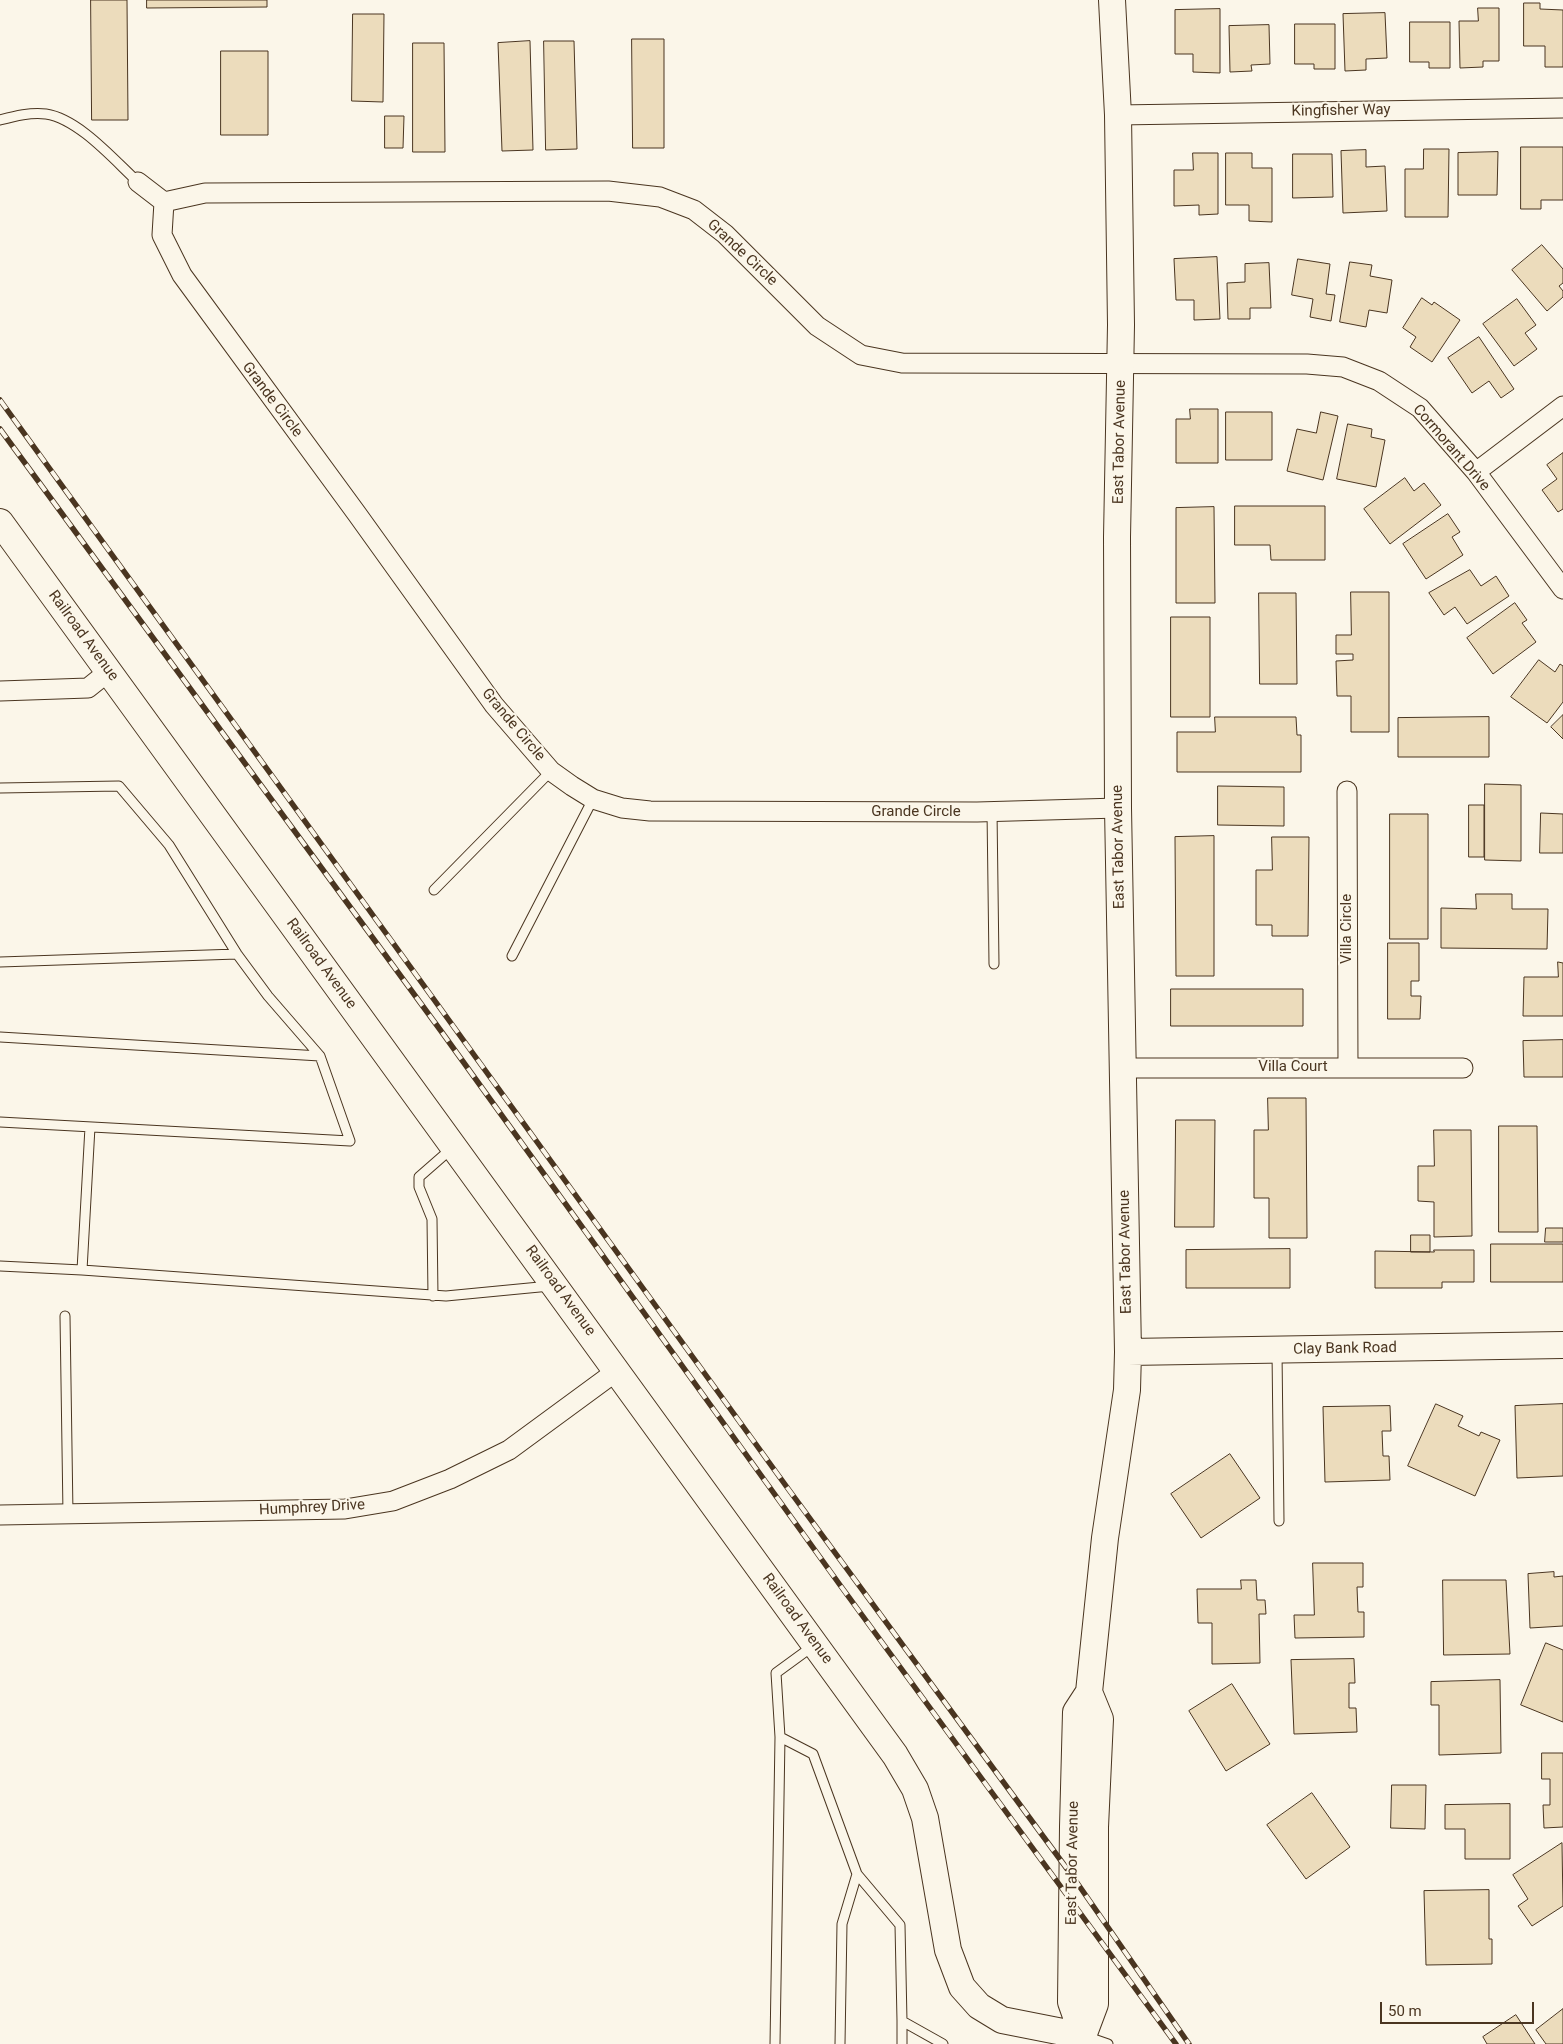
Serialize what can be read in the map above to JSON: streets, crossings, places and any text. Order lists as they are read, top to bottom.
{
  "streets": {
    "main road": ["East Tabor Avenue", "Railroad Avenue", "Clay Bank Road"],
    "street": [
      "Kingfisher Way",
      "Grande Circle",
      "Cormorant Drive",
      "Villa Circle",
      "Villa Court",
      "Humphrey Drive"
    ]
  },
  "crossings": [
    ["Kingfisher Way", "East Tabor Avenue"],
    ["Grande Circle", "East Tabor Avenue"],
    ["Grande Circle", "Cormorant Drive"],
    ["East Tabor Avenue", "Cormorant Drive"],
    ["East Tabor Avenue", "Railroad Avenue"],
    ["East Tabor Avenue", "Villa Court"],
    ["East Tabor Avenue", "Clay Bank Road"],
    ["Railroad Avenue", "Humphrey Drive"],
    ["Villa Circle", "Villa Court"]
  ],
  "scale_bar": "50 m"
}
